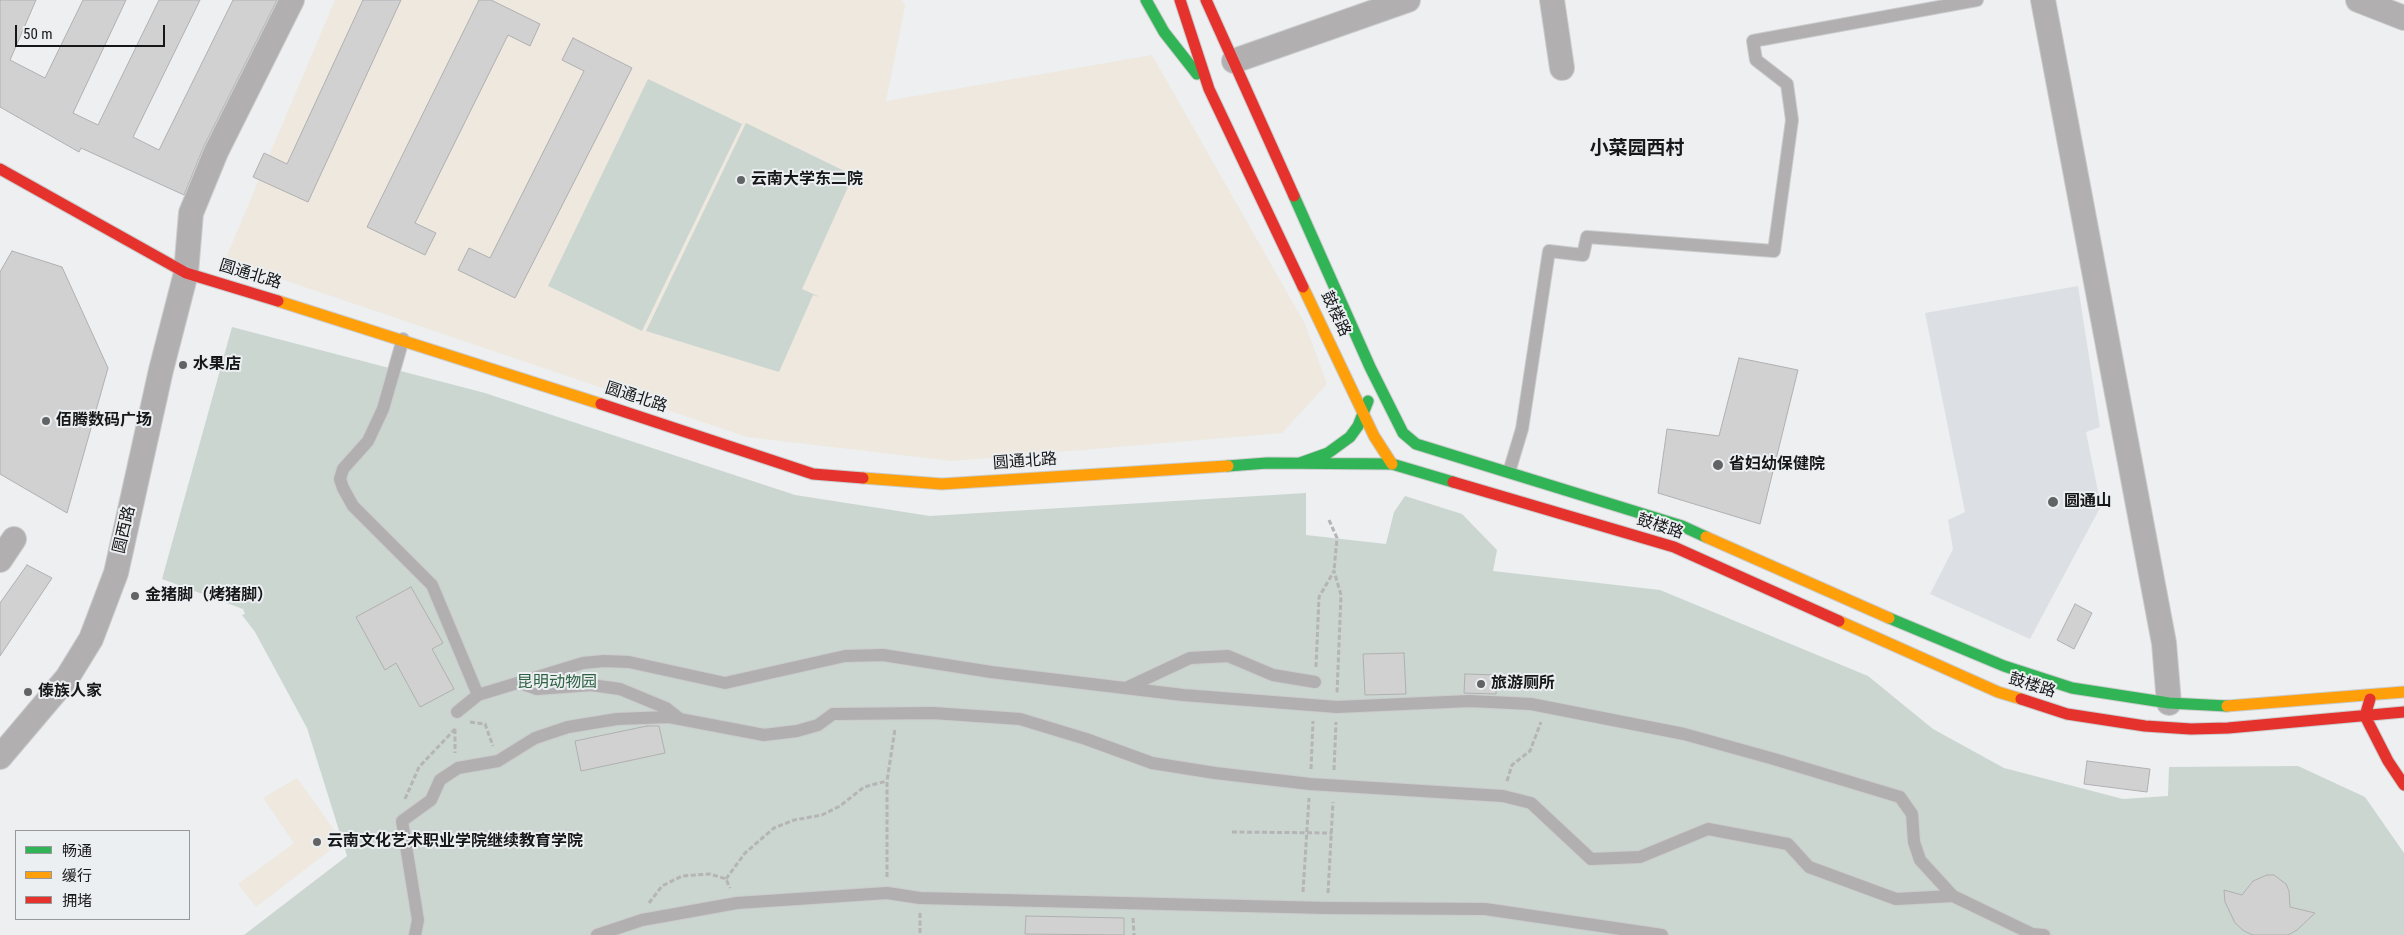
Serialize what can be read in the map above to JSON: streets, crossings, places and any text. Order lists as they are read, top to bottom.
{
  "streets": {
    "main road": ["圆通北路", "鼓楼路"],
    "street": ["圆西路"]
  },
  "crossings": [
    ["圆通北路", "鼓楼路"],
    ["圆通北路", "圆西路"]
  ],
  "districts": ["小菜园西村"],
  "parks": ["昆明动物园"],
  "places": [
    "云南大学东二院",
    "水果店",
    "佰腾数码广场",
    "省妇幼保健院",
    "圆通山",
    "金猪脚（烤猪脚）",
    "旅游厕所",
    "傣族人家",
    "云南文化艺术职业学院继续教育学院"
  ],
  "legend": ["畅通", "缓行", "拥堵"],
  "scale_bar": "50 m"
}
